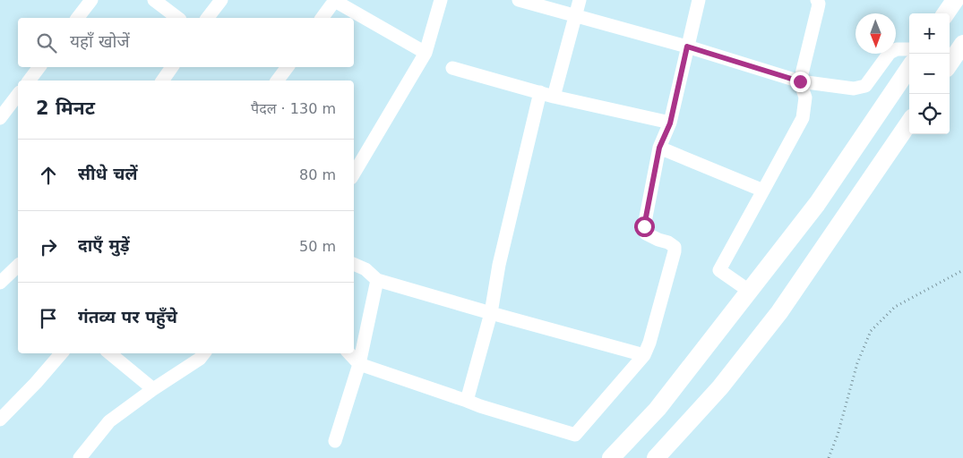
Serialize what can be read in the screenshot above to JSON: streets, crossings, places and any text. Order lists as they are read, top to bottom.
{
  "north": "bottom",
  "page": {
    "map_buttons": ["+", "−"],
    "search": "यहाँ खोजें",
    "heading": ["2 मिनट", "पैदल · 130 m"],
    "list": [
      ["सीधे चलें", "80 m"],
      ["दाएँ मुड़ें", "50 m"],
      "गंतव्य पर पहुँचे"
    ]
  }
}
